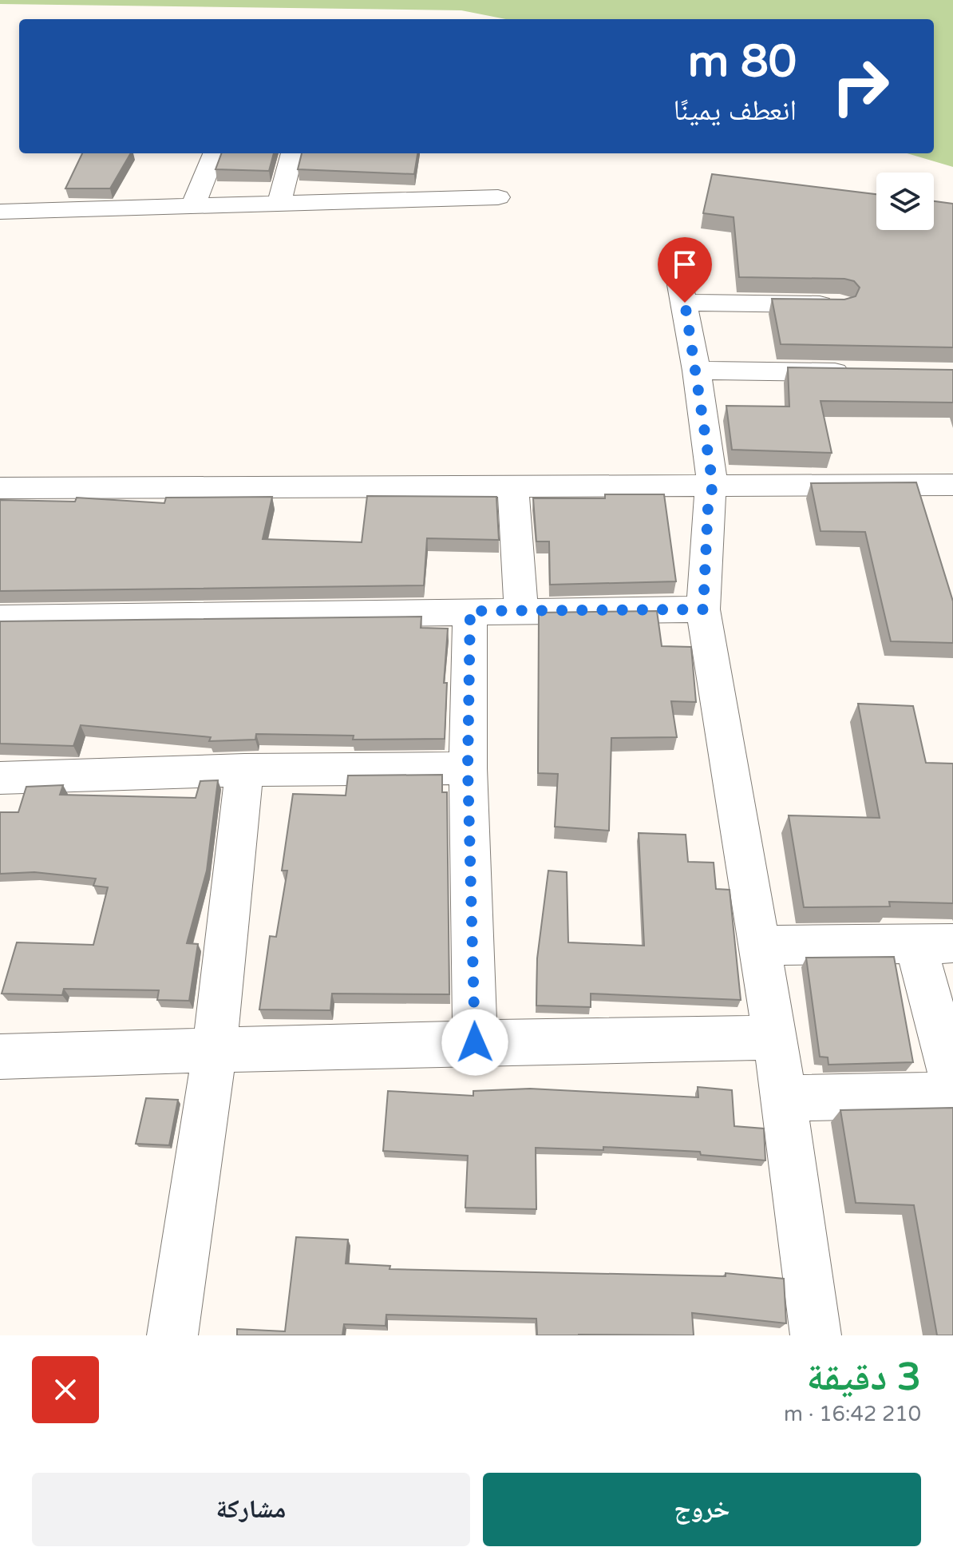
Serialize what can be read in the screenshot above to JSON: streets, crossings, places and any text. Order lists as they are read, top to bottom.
{
  "page": {
    "turn": ["80 m", "انعطف يمينًا"],
    "heading": ["3 دقيقة", "210 m · 16:42"],
    "buttons": ["خروج", "مشاركة"]
  }
}
